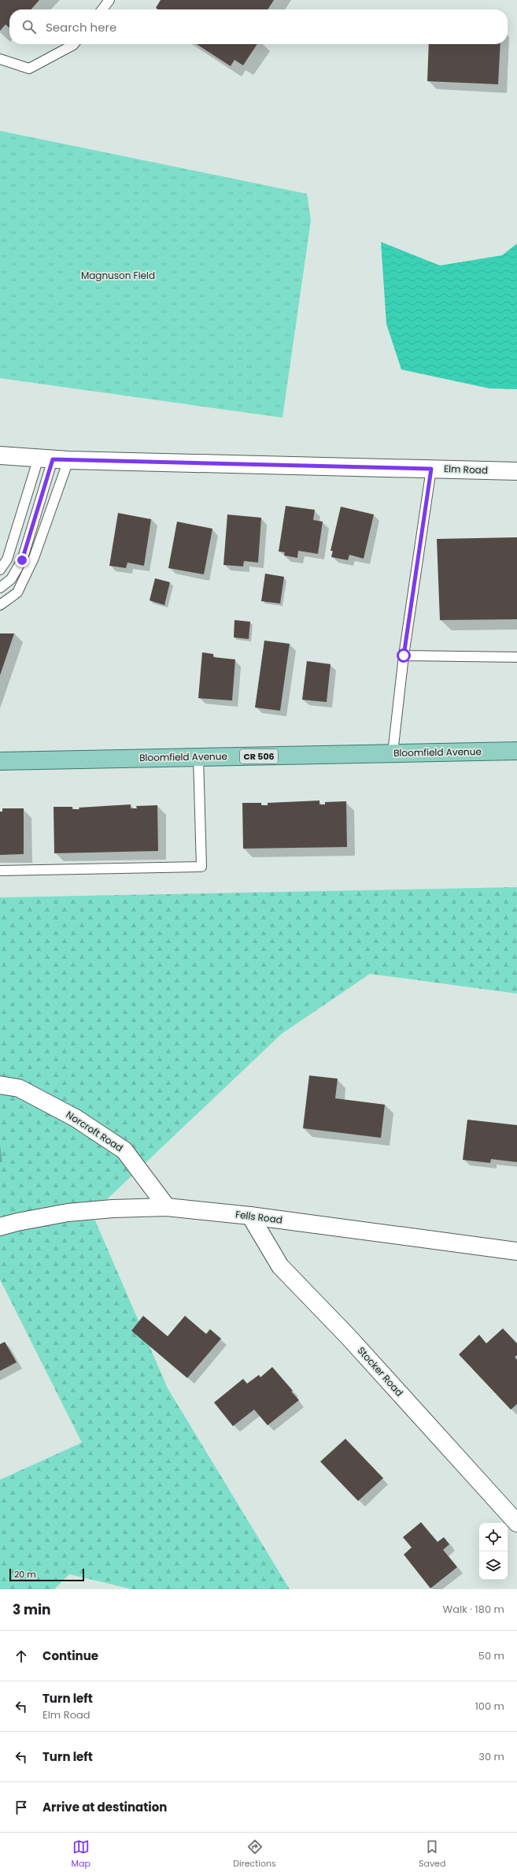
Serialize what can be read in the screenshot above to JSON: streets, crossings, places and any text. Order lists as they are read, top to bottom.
{
  "streets": {
    "main road": ["Bloomfield Avenue", "CR 506"],
    "street": [
      "Elm Road",
      "Norcroft Road",
      "Fells Road",
      "Stocker Road"
    ]
  },
  "crossings": [
    ["Norcroft Road", "Fells Road"],
    ["Fells Road", "Stocker Road"]
  ],
  "parks": ["Magnuson Field"],
  "scale_bar": "20 m",
  "page": {
    "search": "Search here",
    "scale": "20 m",
    "heading": ["3 min", "Walk · 180 m"],
    "list": [
      ["Continue", "50 m"],
      ["Turn left", "Elm Road", "100 m"],
      ["Turn left", "30 m"],
      "Arrive at destination"
    ],
    "nav": ["Map", "Directions", "Saved"]
  }
}
